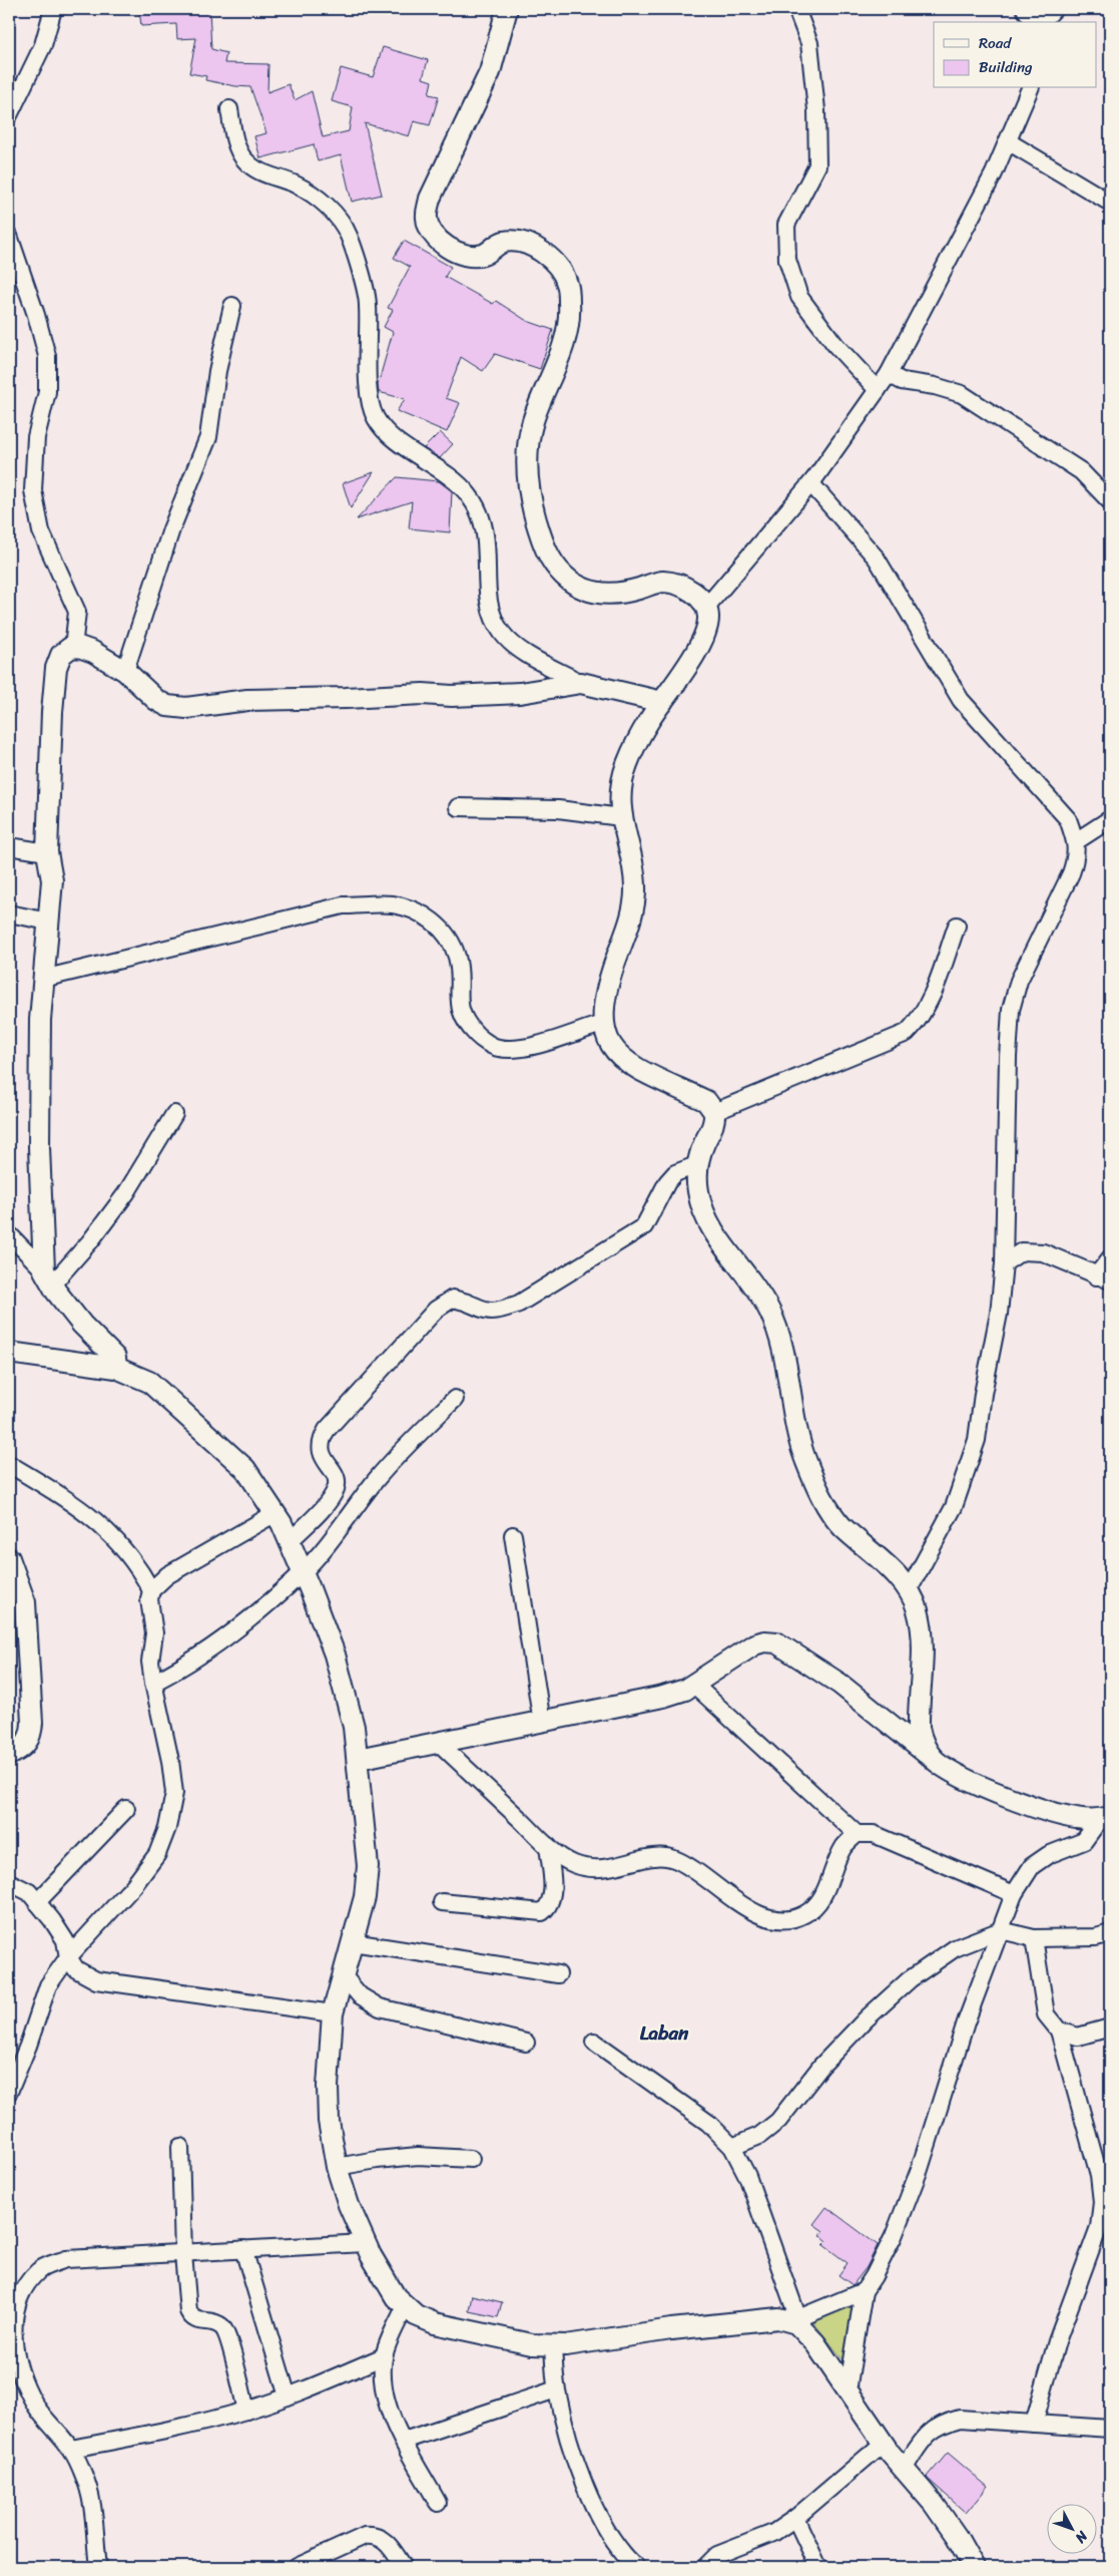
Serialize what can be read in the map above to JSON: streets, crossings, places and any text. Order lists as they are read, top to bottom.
{
  "districts": ["Laban"],
  "legend": ["Road", "Building"],
  "north": "bottom right"
}
